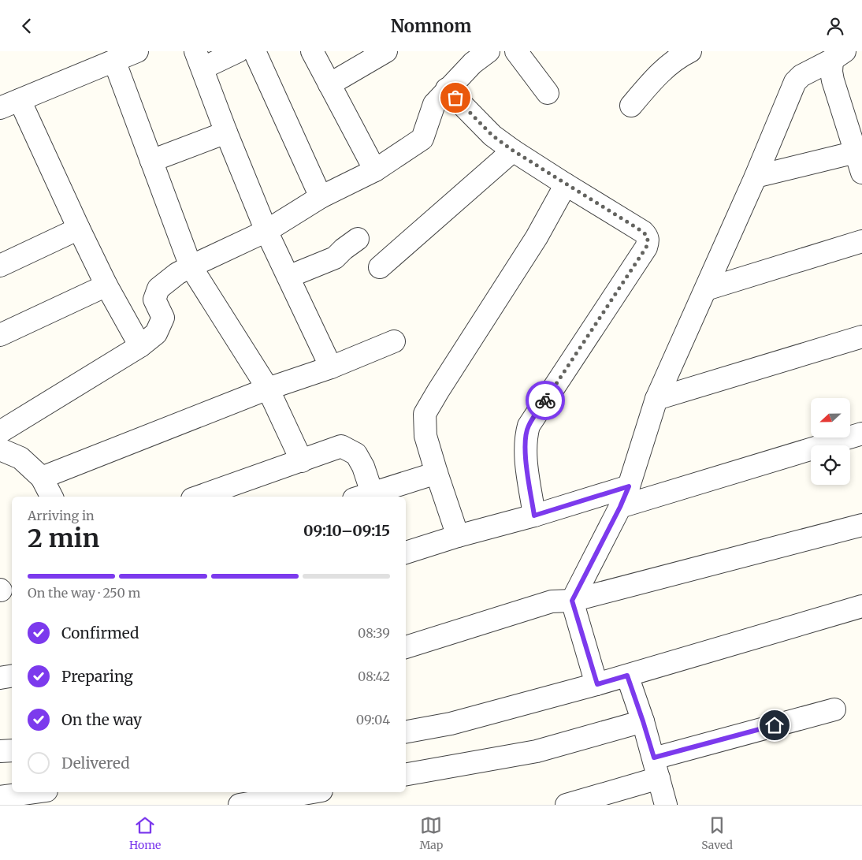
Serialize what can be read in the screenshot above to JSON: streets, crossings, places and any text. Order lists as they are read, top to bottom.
{
  "north": "left",
  "page": {
    "header": "Nomnom",
    "heading": ["2 min", "Arriving in", "09:10–09:15"],
    "bar": "On the way · 250 m",
    "list": [
      ["Confirmed", "08:39"],
      ["Preparing", "08:42"],
      ["On the way", "09:04"],
      "Delivered"
    ],
    "tabs": ["Home", "Map", "Saved"]
  }
}
